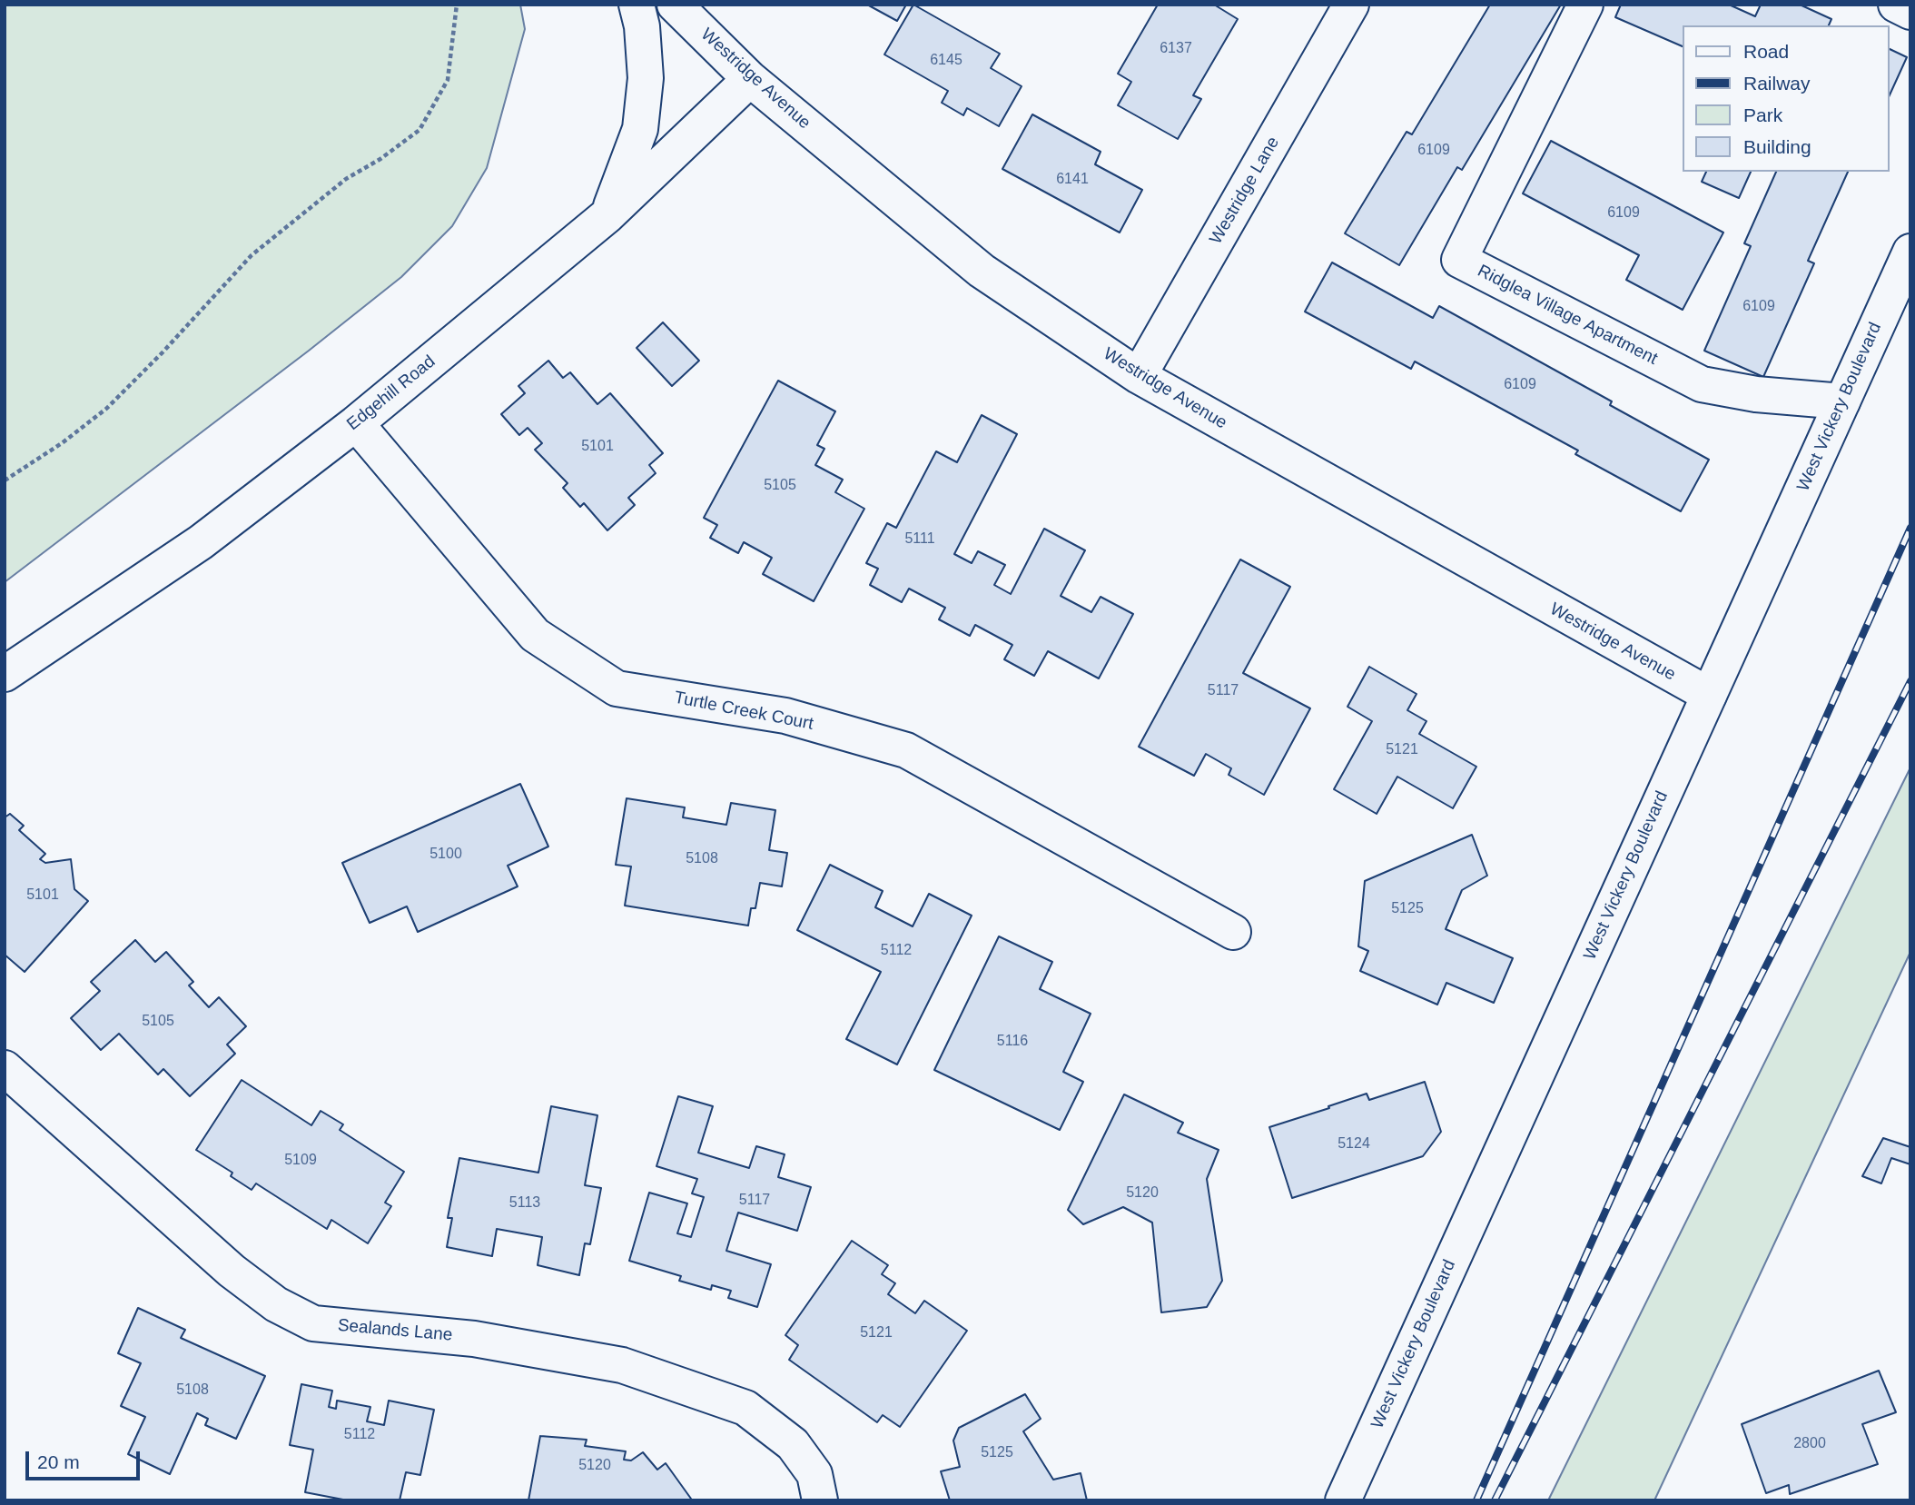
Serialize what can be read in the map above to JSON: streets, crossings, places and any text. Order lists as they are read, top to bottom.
{
  "streets": {
    "street": [
      "Westridge Avenue",
      "Westridge Lane",
      "Ridglea Village Apartment",
      "Edgehill Road",
      "West Vickery Boulevard",
      "Turtle Creek Court",
      "Sealands Lane"
    ]
  },
  "crossings": [
    ["Westridge Avenue", "Westridge Lane"],
    ["Westridge Avenue", "Edgehill Road"],
    ["Westridge Avenue", "West Vickery Boulevard"],
    ["Ridglea Village Apartment", "West Vickery Boulevard"],
    ["Edgehill Road", "Turtle Creek Court"]
  ],
  "house_numbers": [
    "6137",
    "6145",
    "6109",
    "6141",
    "6109",
    "6109",
    "6109",
    "5101",
    "5105",
    "5111",
    "5117",
    "5121",
    "5100",
    "5108",
    "5101",
    "5125",
    "5112",
    "5105",
    "5116",
    "5124",
    "5109",
    "5120",
    "5117",
    "5113",
    "5121",
    "5108",
    "5112",
    "2800",
    "5125",
    "5120"
  ],
  "legend": [
    "Road",
    "Railway",
    "Park",
    "Building"
  ],
  "scale_bar": "20 m"
}
